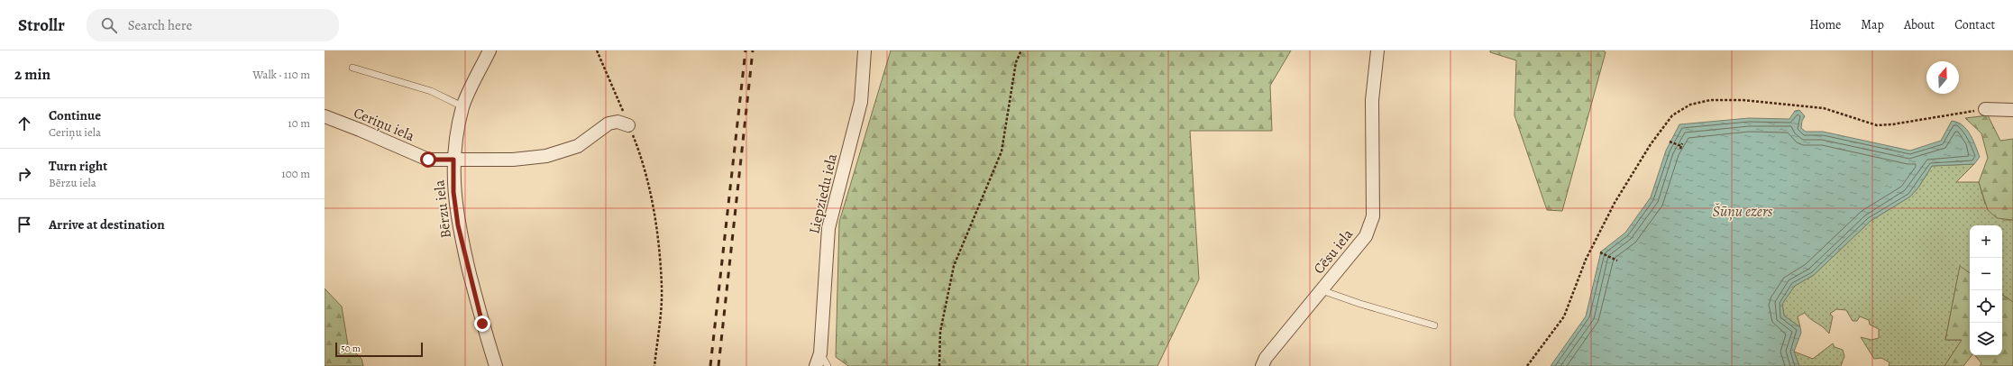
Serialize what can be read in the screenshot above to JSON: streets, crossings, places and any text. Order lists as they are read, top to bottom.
{
  "streets": {
    "street": [
      "Ceriņu iela",
      "Liepziedu iela",
      "Bērzu iela",
      "Cēsu iela"
    ]
  },
  "crossings": [
    ["Ceriņu iela", "Bērzu iela"]
  ],
  "water": ["Šūņu ezers"],
  "scale_bar": "50 m",
  "north": "top",
  "page": {
    "header": "Strollr",
    "search": "Search here",
    "nav": [
      "Home",
      "Map",
      "About",
      "Contact"
    ],
    "heading": ["2 min", "Walk · 110 m"],
    "list": [
      ["Continue", "Ceriņu iela", "10 m"],
      ["Turn right", "Bērzu iela", "100 m"],
      "Arrive at destination"
    ],
    "map_buttons": ["+", "−"],
    "scale": "50 m"
  }
}
